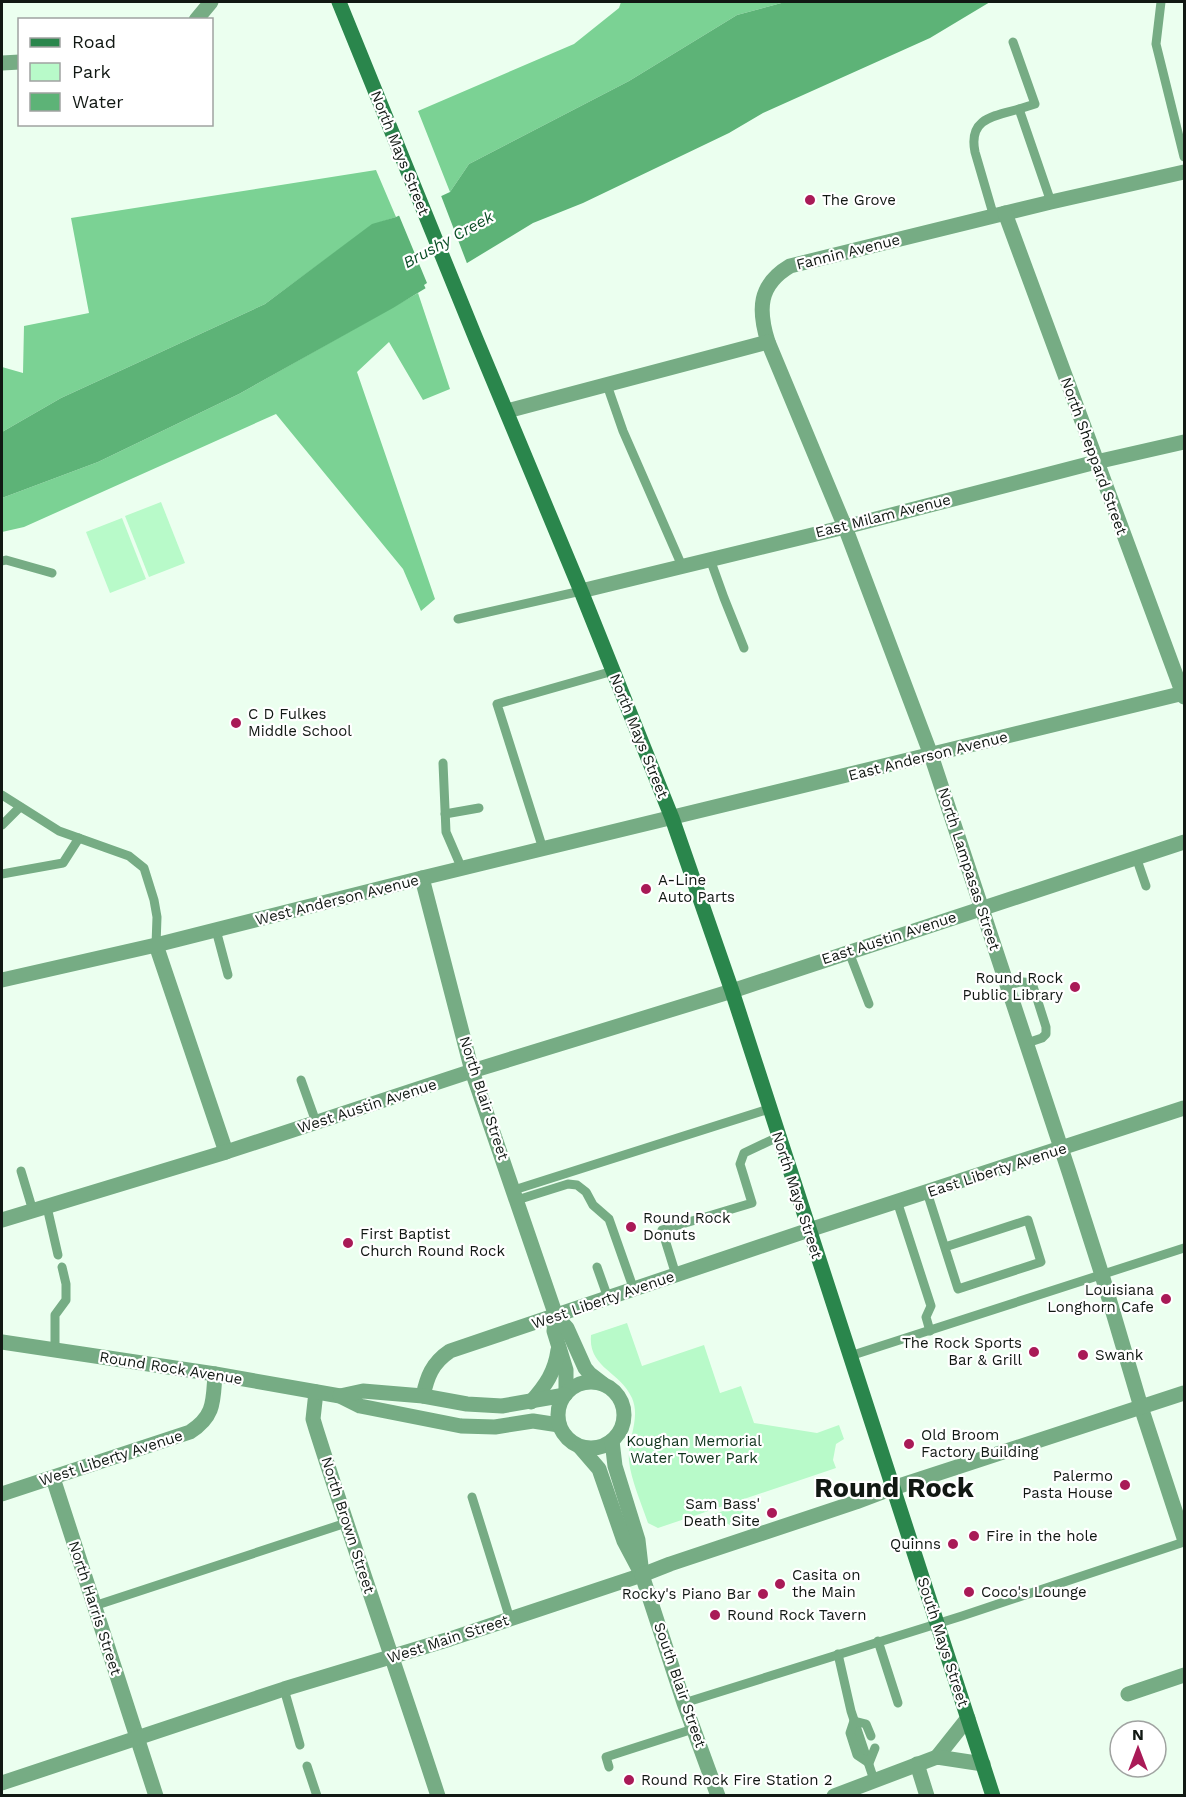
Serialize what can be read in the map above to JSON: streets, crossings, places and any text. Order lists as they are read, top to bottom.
{
  "streets": {
    "main road": ["North Mays Street", "South Mays Street"],
    "street": [
      "Fannin Avenue",
      "North Sheppard Street",
      "East Milam Avenue",
      "East Anderson Avenue",
      "North Lampasas Street",
      "West Anderson Avenue",
      "East Austin Avenue",
      "North Blair Street",
      "West Austin Avenue",
      "East Liberty Avenue",
      "West Liberty Avenue",
      "Round Rock Avenue",
      "North Brown Street",
      "North Harris Street",
      "West Main Street",
      "South Blair Street"
    ]
  },
  "crossings": [
    ["North Mays Street", "East Milam Avenue"],
    ["North Mays Street", "East Anderson Avenue"],
    ["North Mays Street", "West Anderson Avenue"],
    ["North Mays Street", "East Austin Avenue"],
    ["North Mays Street", "West Austin Avenue"],
    ["North Mays Street", "East Liberty Avenue"],
    ["North Mays Street", "West Liberty Avenue"],
    ["North Mays Street", "West Main Street"],
    ["North Mays Street", "South Mays Street"],
    ["Fannin Avenue", "North Sheppard Street"],
    ["Fannin Avenue", "North Lampasas Street"],
    ["North Sheppard Street", "East Milam Avenue"],
    ["North Sheppard Street", "East Anderson Avenue"],
    ["East Milam Avenue", "North Lampasas Street"],
    ["East Anderson Avenue", "North Lampasas Street"],
    ["East Anderson Avenue", "West Anderson Avenue"],
    ["North Lampasas Street", "East Austin Avenue"],
    ["North Lampasas Street", "East Liberty Avenue"],
    ["North Lampasas Street", "West Main Street"],
    ["West Anderson Avenue", "North Blair Street"],
    ["East Austin Avenue", "West Austin Avenue"],
    ["North Blair Street", "West Austin Avenue"],
    ["North Blair Street", "West Liberty Avenue"],
    ["North Blair Street", "Round Rock Avenue"],
    ["East Liberty Avenue", "West Liberty Avenue"],
    ["West Liberty Avenue", "Round Rock Avenue"],
    ["West Liberty Avenue", "North Harris Street"],
    ["Round Rock Avenue", "North Brown Street"],
    ["North Brown Street", "West Main Street"],
    ["North Harris Street", "West Main Street"],
    ["West Main Street", "South Mays Street"],
    ["West Main Street", "South Blair Street"]
  ],
  "districts": ["Round Rock"],
  "water": ["Brushy Creek"],
  "parks": ["Koughan Memorial Water Tower Park"],
  "places": [
    "The Grove",
    "C D Fulkes Middle School",
    "A-Line Auto Parts",
    "Round Rock Public Library",
    "Round Rock Donuts",
    "First Baptist Church Round Rock",
    "Louisiana Longhorn Cafe",
    "The Rock Sports Bar & Grill",
    "Swank",
    "Old Broom Factory Building",
    "Palermo Pasta House",
    "Sam Bass' Death Site",
    "Fire in the hole",
    "Quinns",
    "Casita on the Main",
    "Coco's Lounge",
    "Rocky's Piano Bar",
    "Round Rock Tavern",
    "Round Rock Fire Station 2"
  ],
  "legend": ["Road", "Park", "Water"],
  "north": "top"
}
